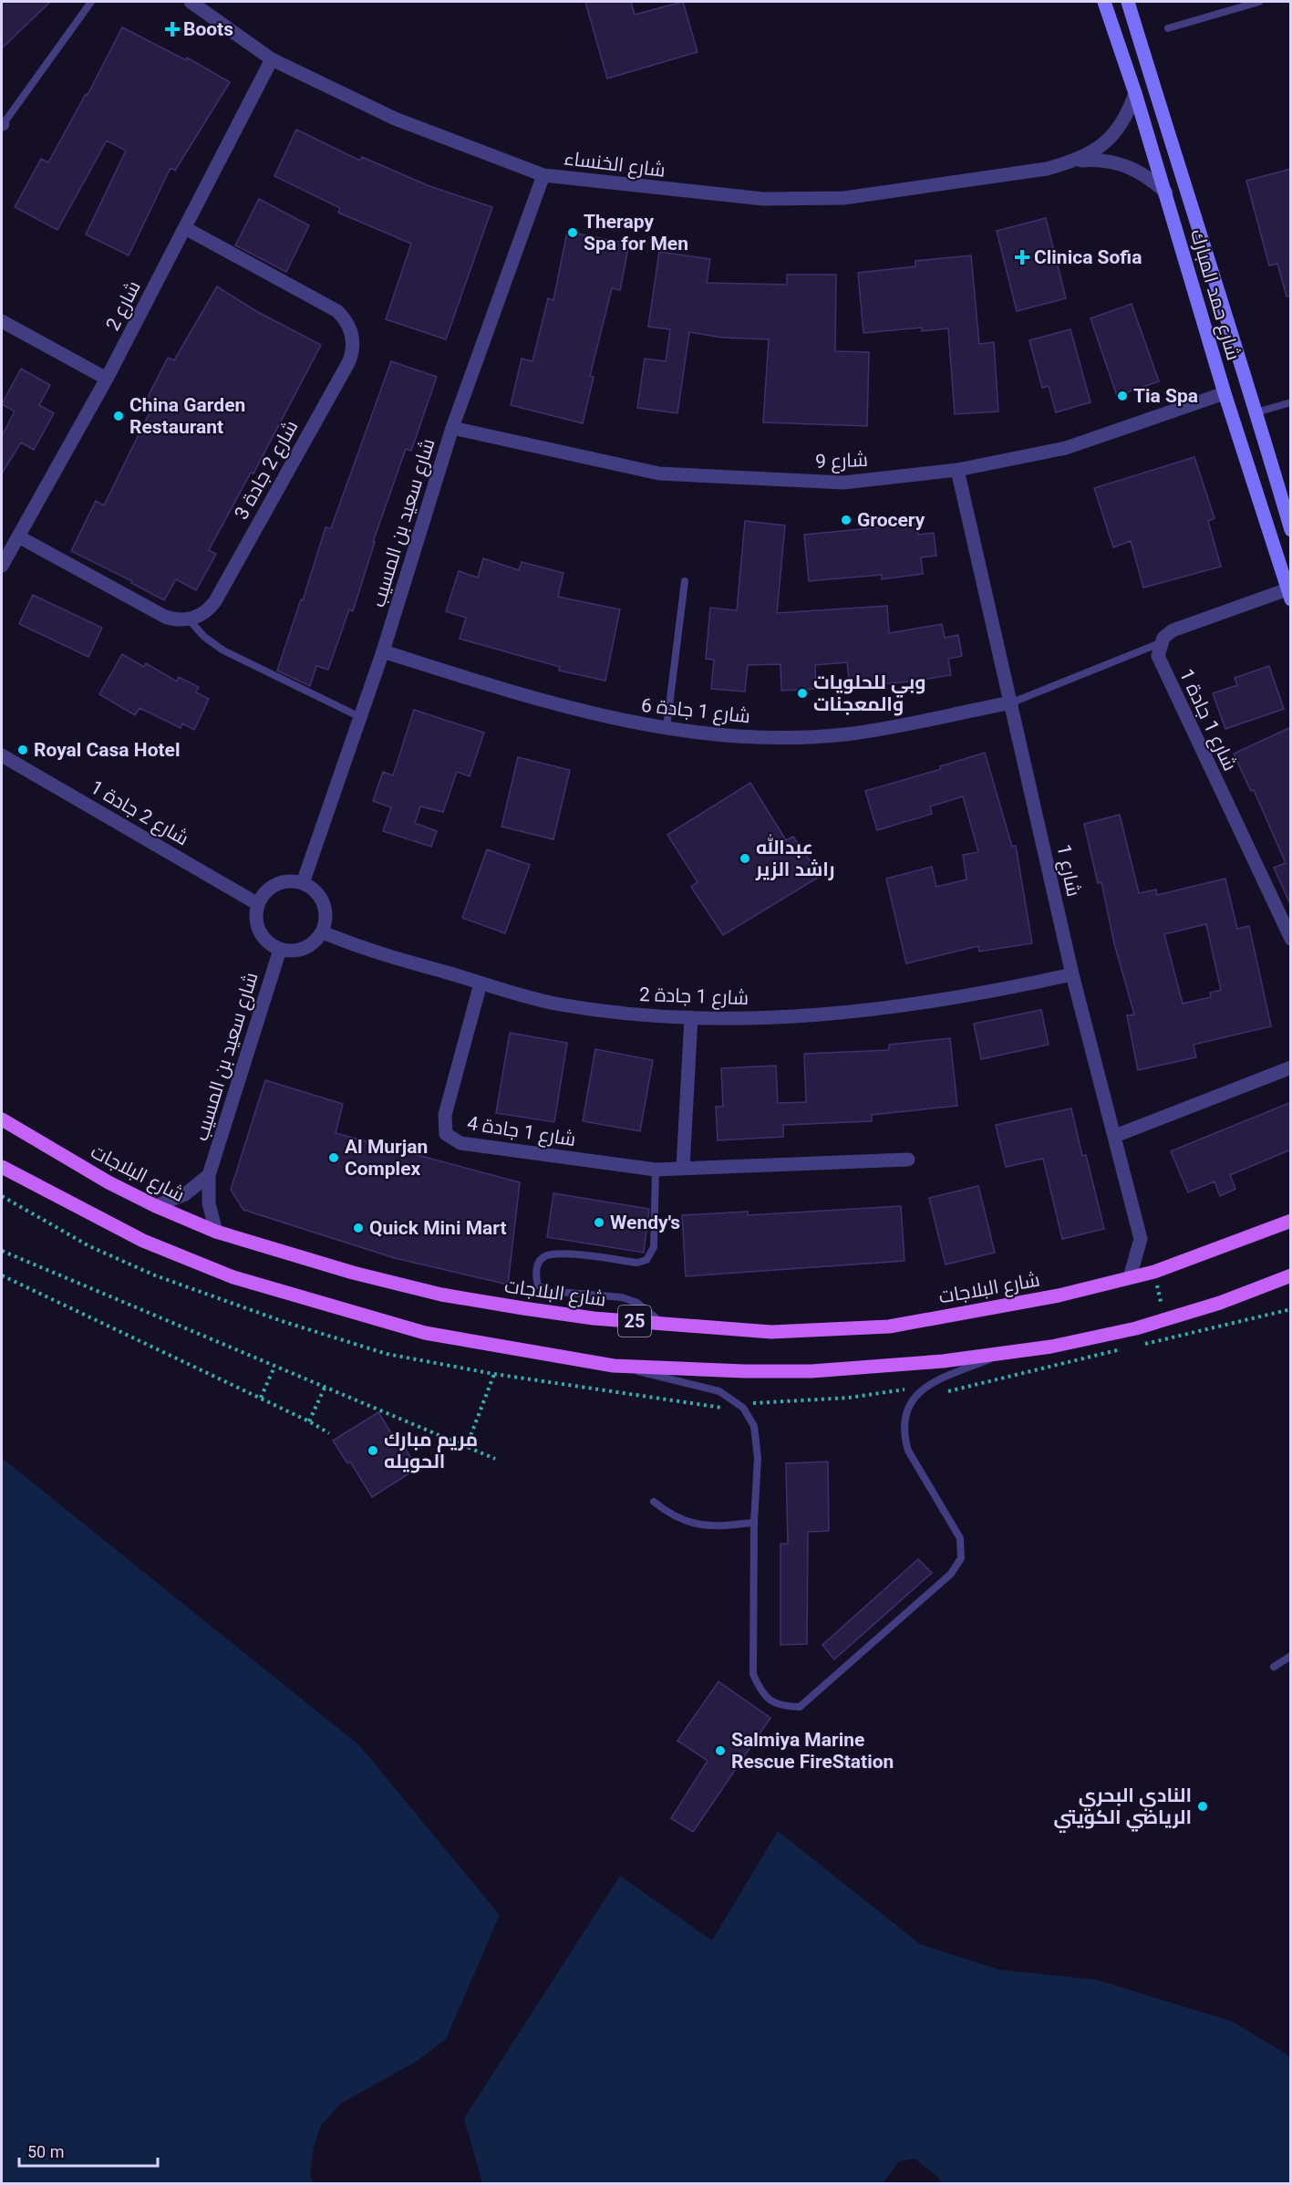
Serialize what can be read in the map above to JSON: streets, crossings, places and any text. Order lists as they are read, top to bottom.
{
  "streets": {
    "main road": ["شارع حمد المبارك", "شارع البلاجات", "25"],
    "street": [
      "شارع الخنساء",
      "شارع 2",
      "شارع 9",
      "شارع 2 جادة 3",
      "شارع سعيد بن المسيب",
      "شارع 1 جادة 6",
      "شارع 1 جادة 1",
      "شارع 2 جادة 1",
      "شارع 1",
      "شارع 1 جادة 2",
      "شارع 1 جادة 4"
    ]
  },
  "crossings": [
    ["شارع الخنساء", "شارع حمد المبارك"],
    ["شارع الخنساء", "شارع 2"],
    ["شارع الخنساء", "شارع سعيد بن المسيب"],
    ["شارع حمد المبارك", "شارع 9"],
    ["شارع 2", "شارع 2 جادة 3"],
    ["شارع 9", "شارع سعيد بن المسيب"],
    ["شارع 9", "شارع 1"],
    ["شارع سعيد بن المسيب", "شارع 1 جادة 6"],
    ["شارع سعيد بن المسيب", "شارع 2 جادة 1"],
    ["شارع سعيد بن المسيب", "شارع 1 جادة 2"],
    ["شارع سعيد بن المسيب", "شارع البلاجات"],
    ["شارع 1 جادة 6", "شارع 1"],
    ["شارع 2 جادة 1", "شارع 1 جادة 2"],
    ["شارع 1", "شارع 1 جادة 2"],
    ["شارع 1", "شارع البلاجات"],
    ["شارع 1 جادة 2", "شارع 1 جادة 4"]
  ],
  "places": {
    "health": ["Boots", "Clinica Sofia"],
    "other": [
      "Therapy Spa for Men",
      "Tia Spa",
      "China Garden Restaurant",
      "Grocery",
      "وبي للحلويات والمعجنات",
      "Royal Casa Hotel",
      "عبدالله راشد الزير",
      "Al Murjan Complex",
      "Wendy's",
      "Quick Mini Mart",
      "مريم مبارك الحويله",
      "Salmiya Marine Rescue FireStation",
      "النادي البحري الرياضي الكويتي"
    ]
  },
  "scale_bar": "50 m"
}
